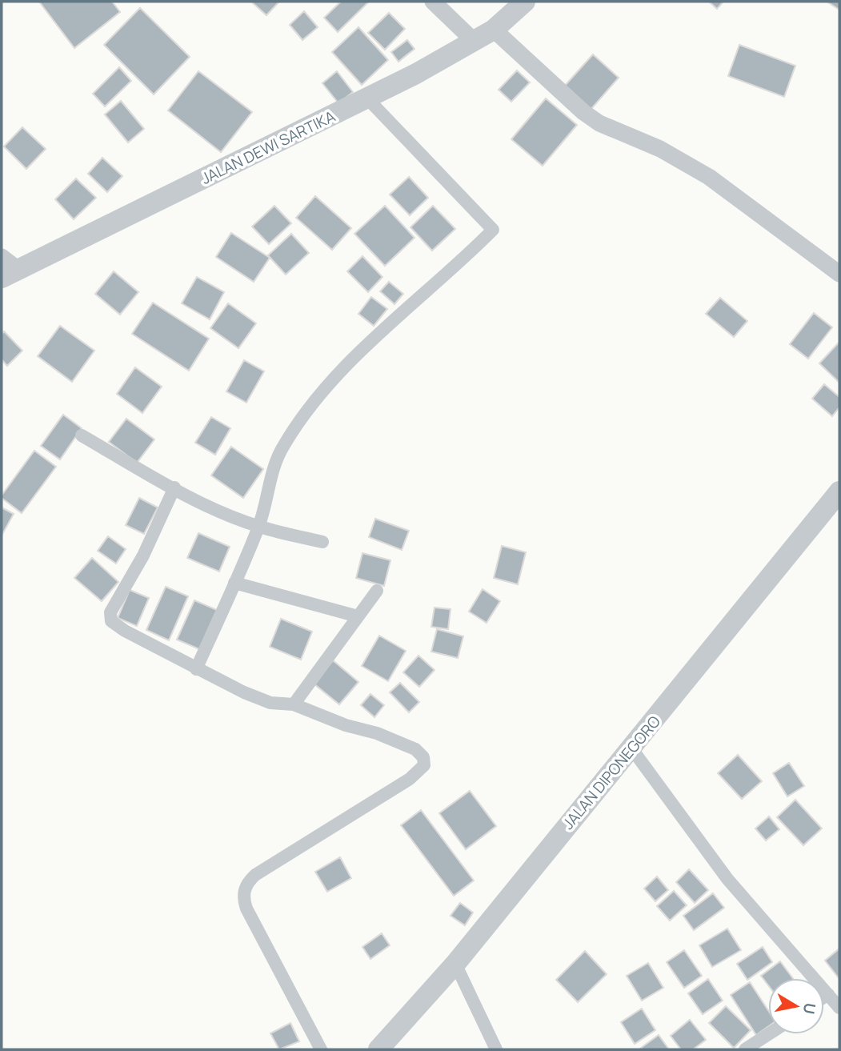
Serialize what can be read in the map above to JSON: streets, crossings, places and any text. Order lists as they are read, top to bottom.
{
  "streets": {
    "street": ["JALAN DEWI SARTIKA", "JALAN DIPONEGORO"]
  },
  "north": "right"
}
